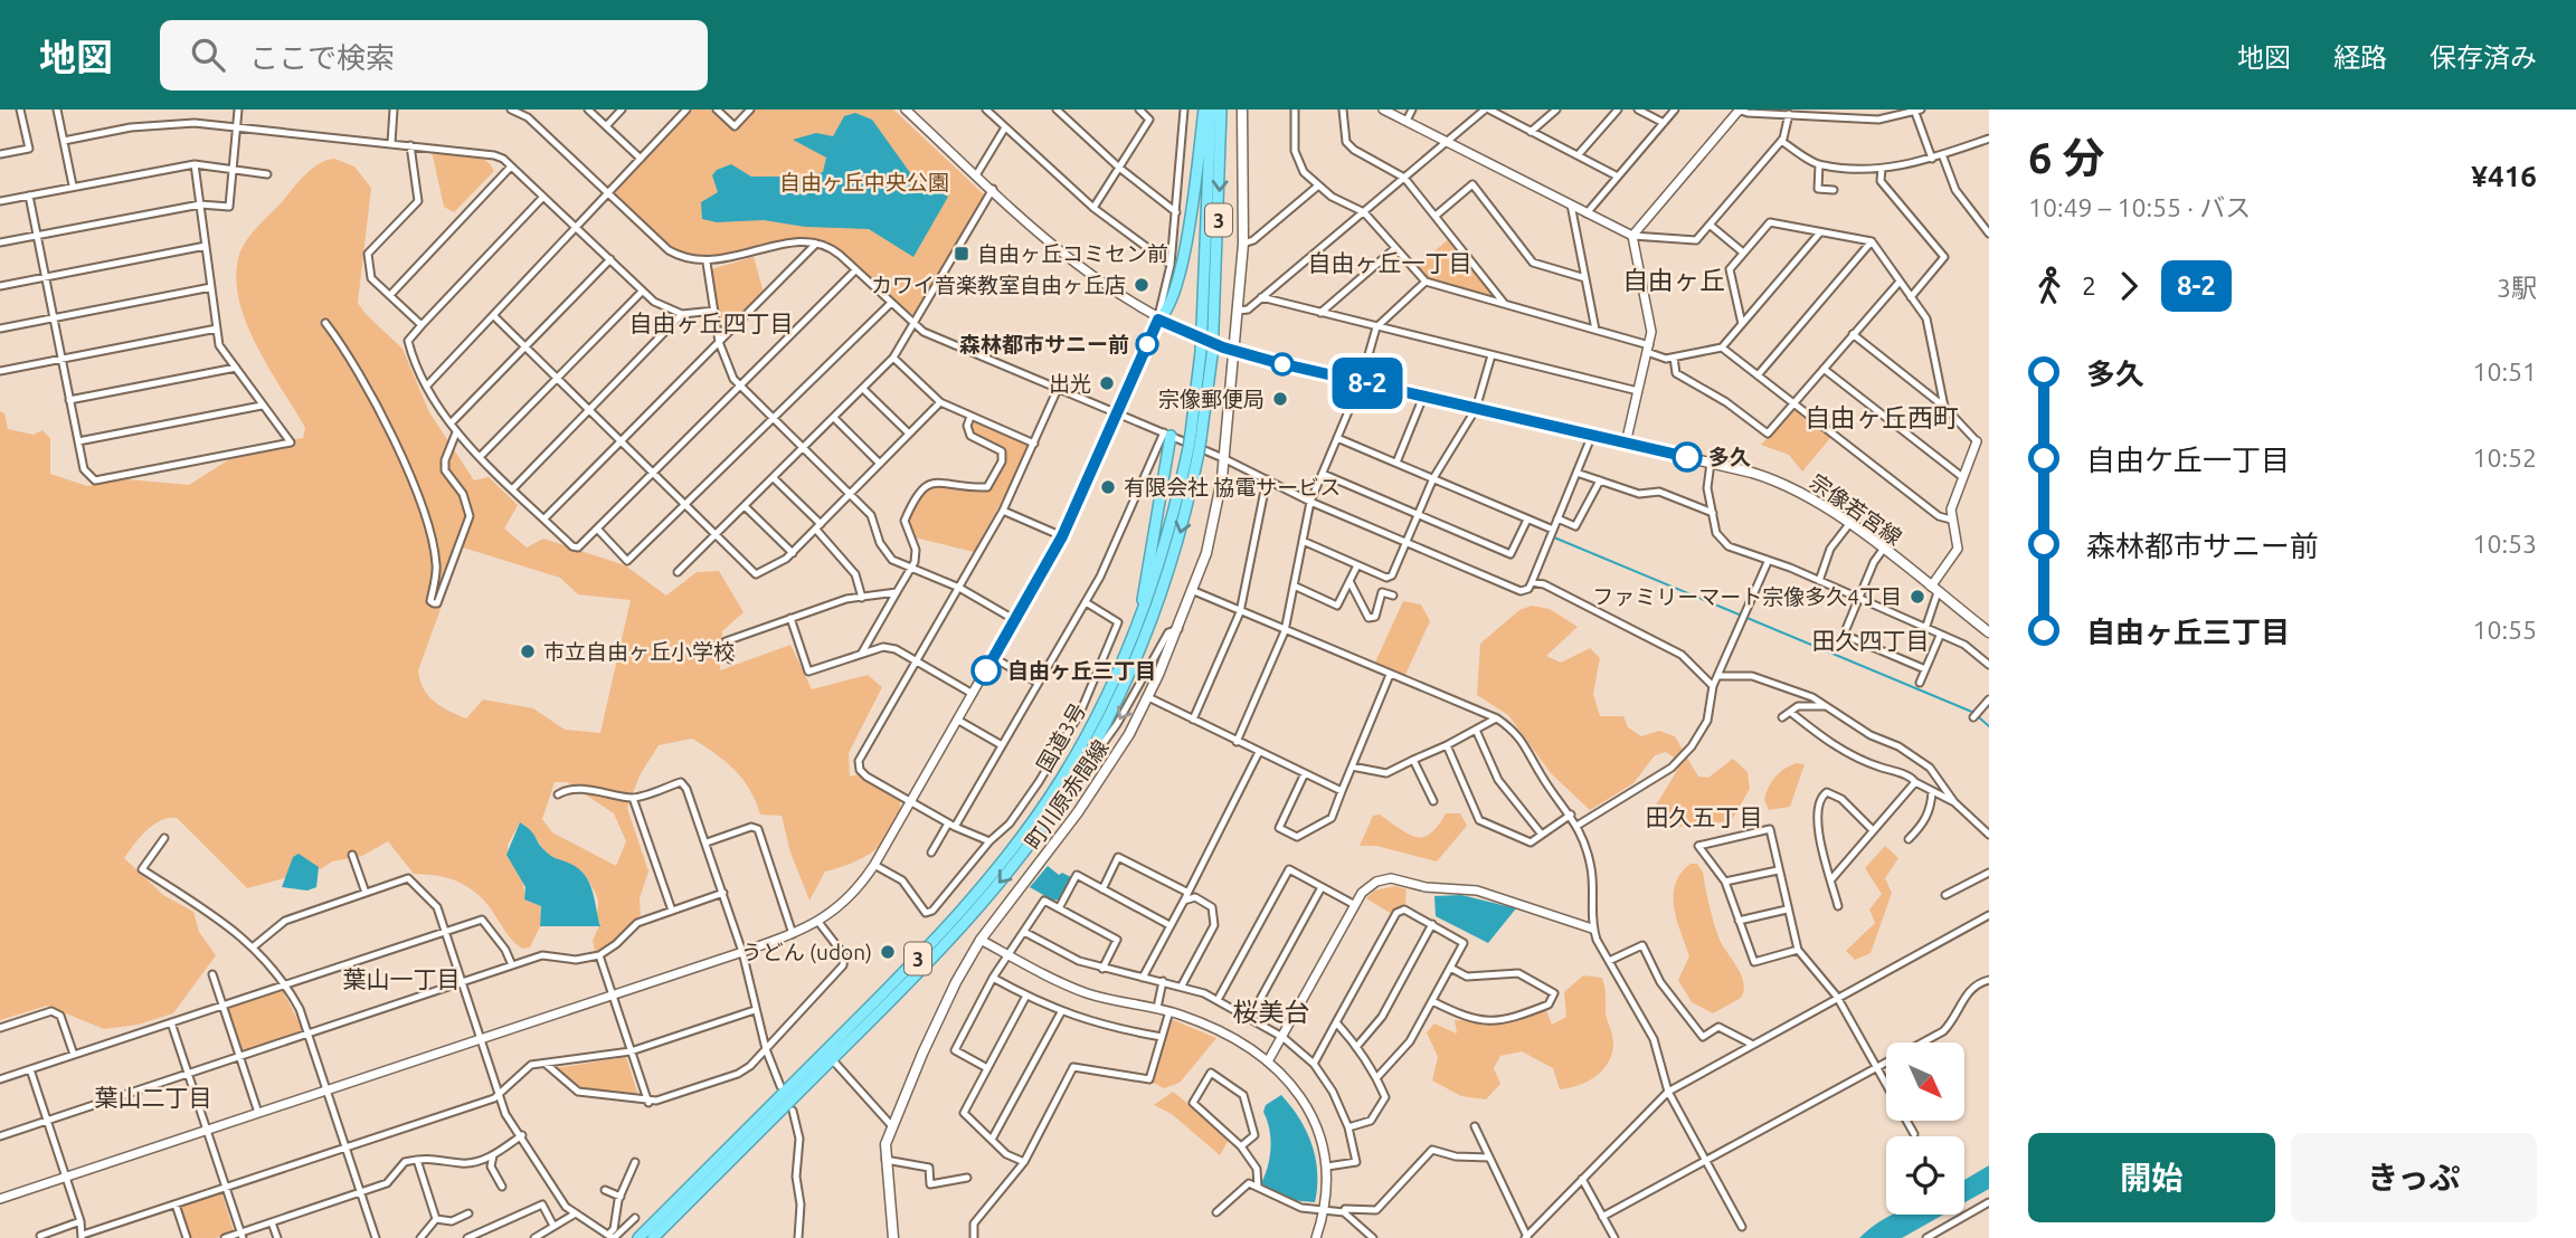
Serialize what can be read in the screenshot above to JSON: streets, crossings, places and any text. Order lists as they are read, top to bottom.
{
  "streets": {
    "highway": ["3", "国道3号"],
    "main road": ["宗像若宮線", "町川原赤間線"]
  },
  "crossings": [
    ["宗像若宮線", "町川原赤間線"]
  ],
  "districts": [
    "自由ヶ丘一丁目",
    "自由ヶ丘",
    "自由ヶ丘四丁目",
    "自由ヶ丘西町",
    "田久四丁目",
    "田久五丁目",
    "葉山一丁目",
    "桜美台",
    "葉山二丁目"
  ],
  "parks": ["自由ヶ丘中央公園"],
  "places": {
    "transit": ["自由ヶ丘コミセン前"],
    "other": [
      "カワイ音楽教室自由ヶ丘店",
      "森林都市サニー前",
      "出光",
      "宗像郵便局",
      "多久",
      "有限会社 協電サービス",
      "ファミリーマート宗像多久4丁目",
      "市立自由ヶ丘小学校",
      "自由ヶ丘三丁目",
      "うどん (udon)"
    ]
  },
  "lines": ["bus line 8-2"],
  "north": "bottom right",
  "page": {
    "header": "地図",
    "search": "ここで検索",
    "nav": ["地図", "経路", "保存済み"],
    "on_map": "8-2",
    "heading": ["6 分", "10:49 – 10:55 · バス", "¥416"],
    "legs": ["2", "8-2", "3駅"],
    "list": [
      {
        "name": "多久",
        "value": "10:51"
      },
      {
        "name": "自由ケ丘一丁目",
        "value": "10:52"
      },
      {
        "name": "森林都市サニー前",
        "value": "10:53"
      },
      {
        "name": "自由ヶ丘三丁目",
        "value": "10:55"
      }
    ],
    "buttons": ["開始", "きっぷ"]
  }
}
